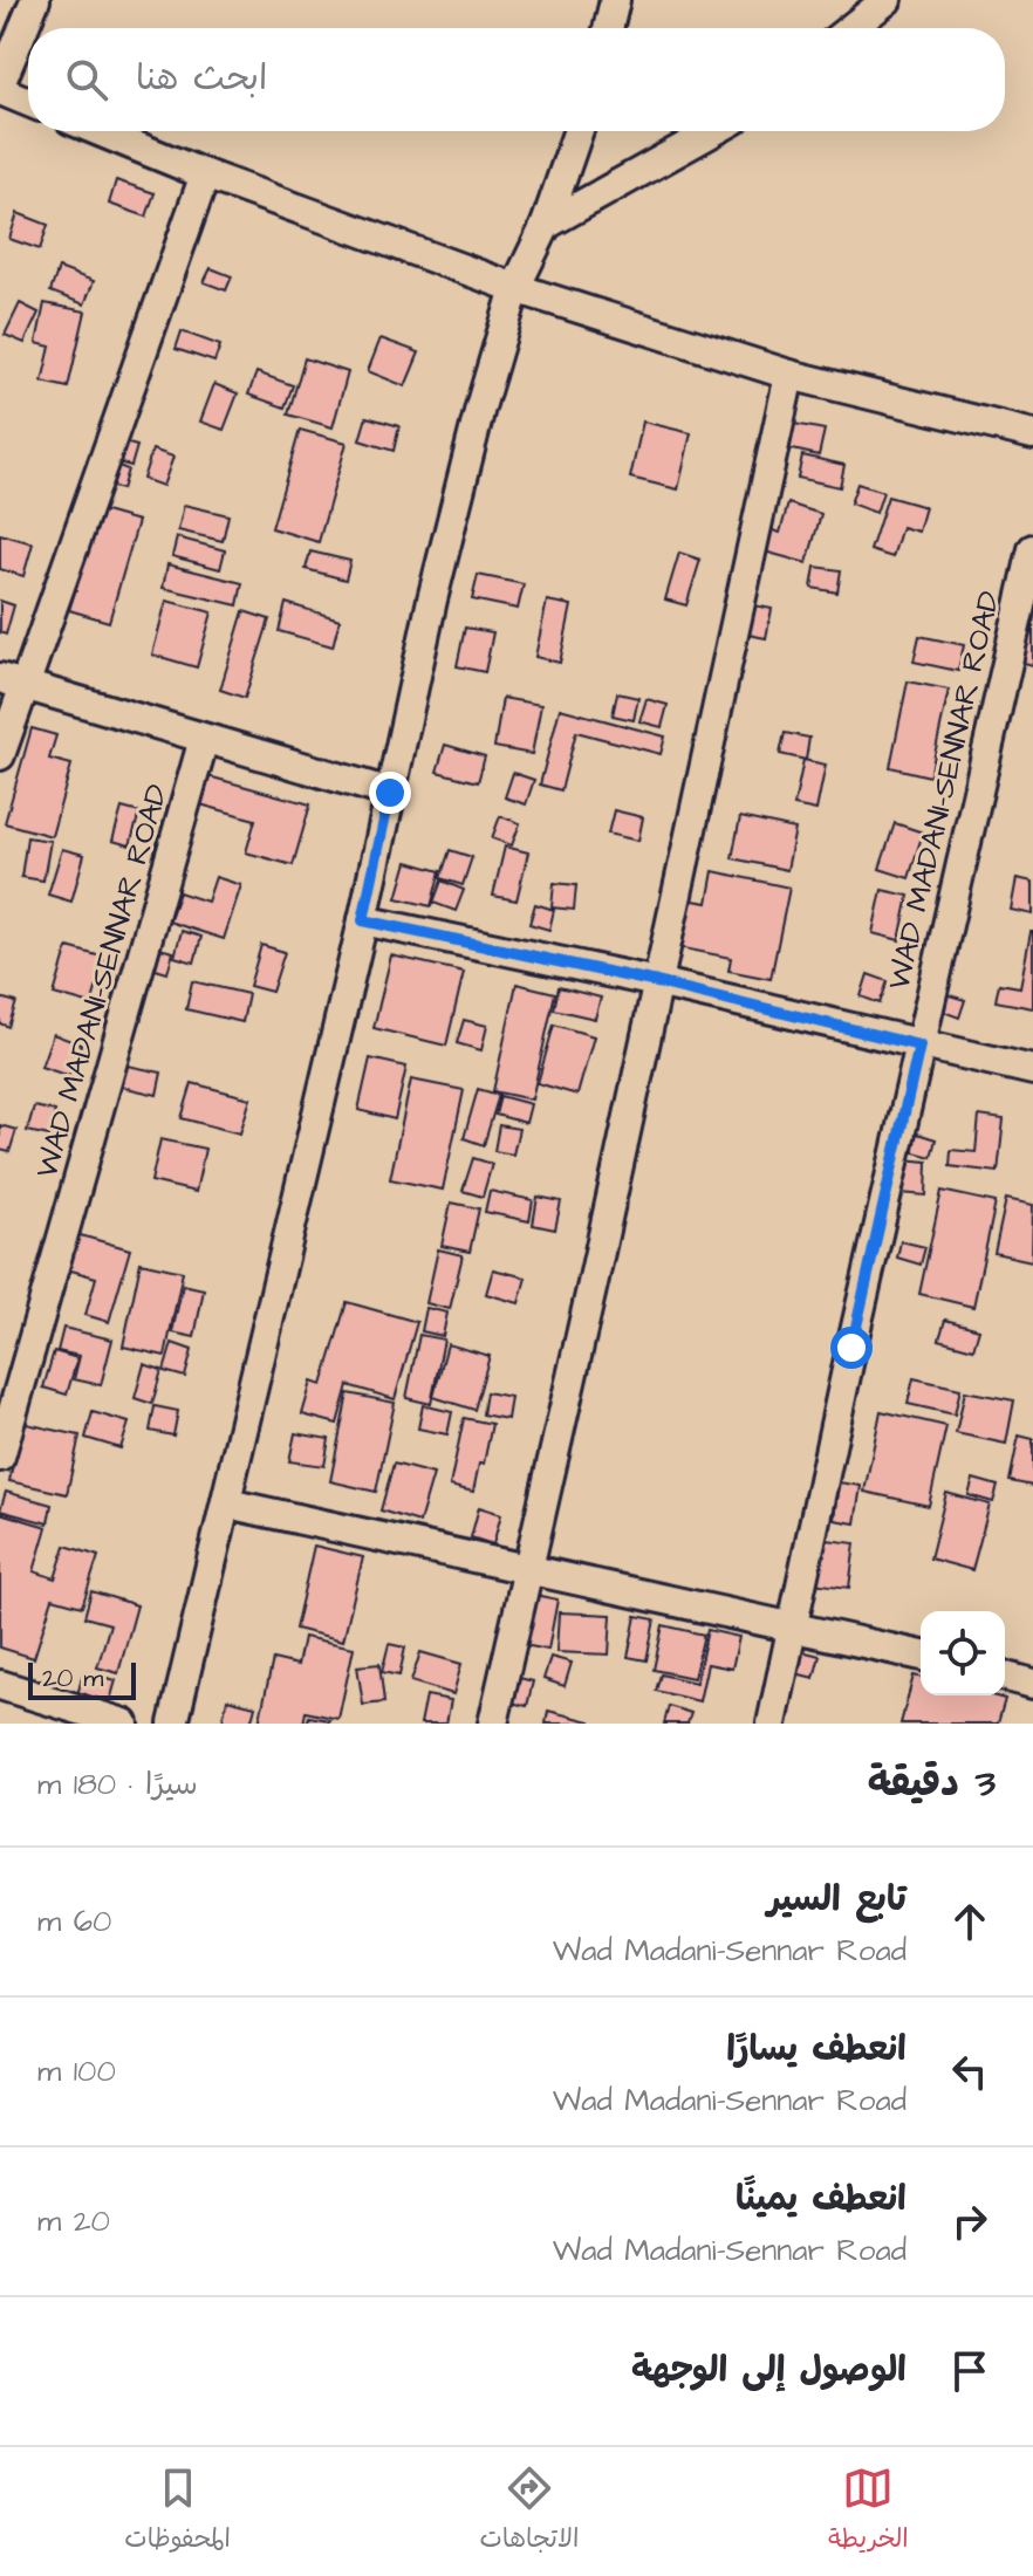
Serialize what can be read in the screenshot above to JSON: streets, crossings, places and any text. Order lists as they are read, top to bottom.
{
  "streets": {
    "street": ["WAD MADANI-SENNAR ROAD"]
  },
  "scale_bar": "20 m",
  "page": {
    "search": "ابحث هنا",
    "scale": "20 m",
    "heading": ["3 دقيقة", "سيرًا · 180 m"],
    "list": [
      ["تابع السير", "Wad Madani-Sennar Road", "60 m"],
      ["انعطف يسارًا", "Wad Madani-Sennar Road", "100 m"],
      ["انعطف يمينًا", "Wad Madani-Sennar Road", "20 m"],
      "الوصول إلى الوجهة"
    ],
    "nav": ["الخريطة", "الاتجاهات", "المحفوظات"]
  }
}
